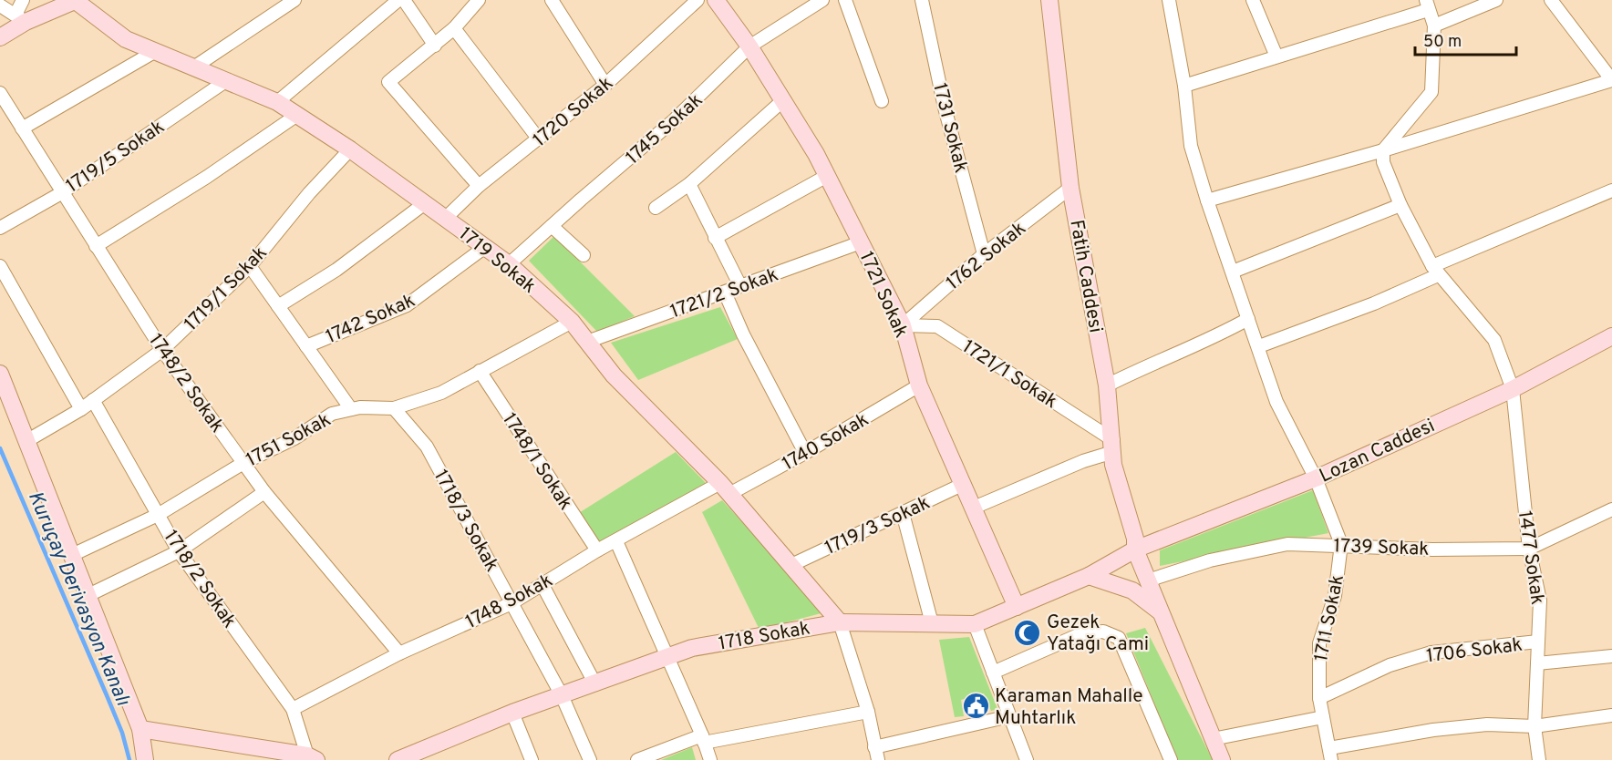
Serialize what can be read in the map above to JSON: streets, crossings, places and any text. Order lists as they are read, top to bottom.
{
  "streets": {
    "main road": [
      "1719 Sokak",
      "Fatih Caddesi",
      "1721 Sokak",
      "Lozan Caddesi",
      "1718 Sokak"
    ],
    "street": [
      "1720 Sokak",
      "1731 Sokak",
      "1745 Sokak",
      "1719/5 Sokak",
      "1762 Sokak",
      "1719/1 Sokak",
      "1721/2 Sokak",
      "1742 Sokak",
      "1721/1 Sokak",
      "1748/2 Sokak",
      "1751 Sokak",
      "1740 Sokak",
      "1748/1 Sokak",
      "1718/3 Sokak",
      "1719/3 Sokak",
      "1739 Sokak",
      "1477 Sokak",
      "1718/2 Sokak",
      "1748 Sokak",
      "1711 Sokak",
      "1706 Sokak"
    ]
  },
  "crossings": [
    ["1720 Sokak", "1719 Sokak"],
    ["1731 Sokak", "1762 Sokak"],
    ["1745 Sokak", "1719 Sokak"],
    ["1745 Sokak", "1721 Sokak"],
    ["1719/5 Sokak", "1719 Sokak"],
    ["1719/5 Sokak", "1748/2 Sokak"],
    ["1762 Sokak", "Fatih Caddesi"],
    ["1762 Sokak", "1721 Sokak"],
    ["1762 Sokak", "1721/1 Sokak"],
    ["1719 Sokak", "1719/1 Sokak"],
    ["1719 Sokak", "1721/2 Sokak"],
    ["1719 Sokak", "1742 Sokak"],
    ["1719 Sokak", "1751 Sokak"],
    ["1719 Sokak", "1740 Sokak"],
    ["1719 Sokak", "1719/3 Sokak"],
    ["1719 Sokak", "1748 Sokak"],
    ["1719 Sokak", "1718 Sokak"],
    ["Fatih Caddesi", "1721/1 Sokak"],
    ["Fatih Caddesi", "Lozan Caddesi"],
    ["Fatih Caddesi", "1739 Sokak"],
    ["Fatih Caddesi", "1718 Sokak"],
    ["1719/1 Sokak", "1748/2 Sokak"],
    ["1719/1 Sokak", "1718/2 Sokak"],
    ["1721/2 Sokak", "1721 Sokak"],
    ["1721 Sokak", "1721/1 Sokak"],
    ["1721 Sokak", "1740 Sokak"],
    ["1721 Sokak", "1719/3 Sokak"],
    ["1721 Sokak", "1718 Sokak"],
    ["1748/2 Sokak", "1751 Sokak"],
    ["1748/2 Sokak", "1748 Sokak"],
    ["1751 Sokak", "1748/1 Sokak"],
    ["1751 Sokak", "1718/3 Sokak"],
    ["1751 Sokak", "1718/2 Sokak"],
    ["1740 Sokak", "1748 Sokak"],
    ["Lozan Caddesi", "1477 Sokak"],
    ["Lozan Caddesi", "1711 Sokak"],
    ["Lozan Caddesi", "1718 Sokak"],
    ["1748/1 Sokak", "1748 Sokak"],
    ["1718/3 Sokak", "1748 Sokak"],
    ["1718/3 Sokak", "1718 Sokak"],
    ["1739 Sokak", "1477 Sokak"],
    ["1739 Sokak", "1711 Sokak"],
    ["1477 Sokak", "1706 Sokak"],
    ["1718/2 Sokak", "1748 Sokak"],
    ["1711 Sokak", "1706 Sokak"]
  ],
  "water": ["Kuruçay Derivasyon Kanalı"],
  "places": {
    "mosque": ["Gezek Yatağı Cami"],
    "public building": ["Karaman Mahalle Muhtarlık"]
  },
  "scale_bar": "50 m"
}
